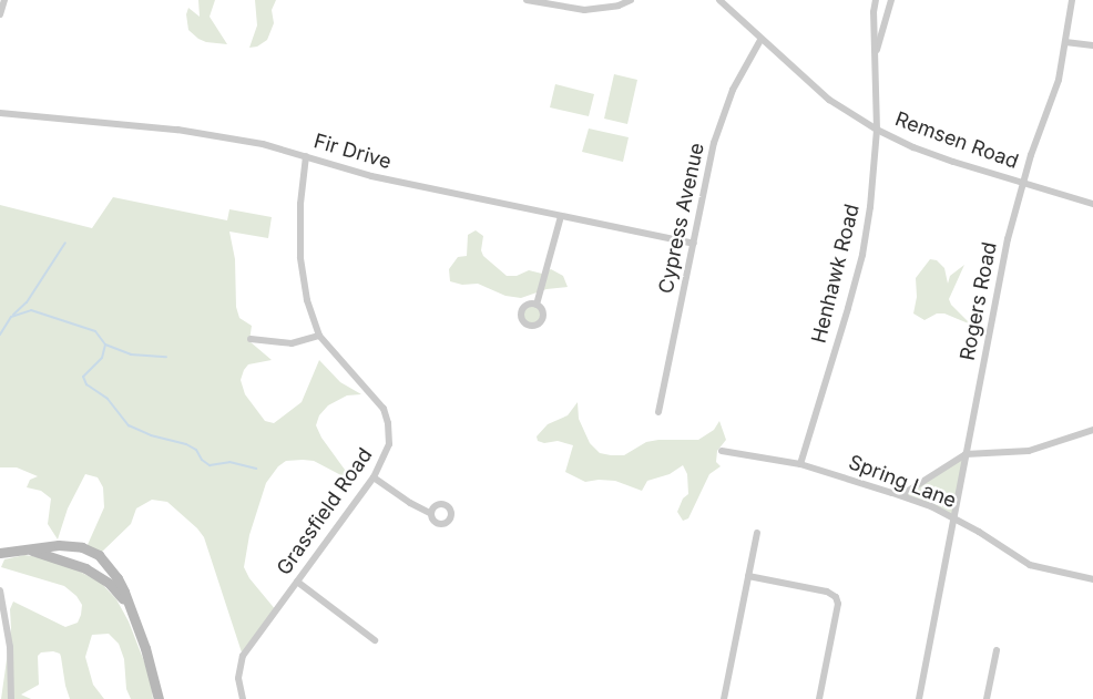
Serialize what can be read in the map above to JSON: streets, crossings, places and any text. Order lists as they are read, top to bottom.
{
  "streets": {
    "street": [
      "Remsen Road",
      "Fir Drive",
      "Cypress Avenue",
      "Henhawk Road",
      "Rogers Road",
      "Spring Lane",
      "Grassfield Road"
    ]
  },
  "crossings": [
    ["Remsen Road", "Cypress Avenue"],
    ["Remsen Road", "Henhawk Road"],
    ["Remsen Road", "Rogers Road"],
    ["Fir Drive", "Cypress Avenue"],
    ["Fir Drive", "Grassfield Road"],
    ["Henhawk Road", "Spring Lane"],
    ["Rogers Road", "Spring Lane"]
  ]
}
